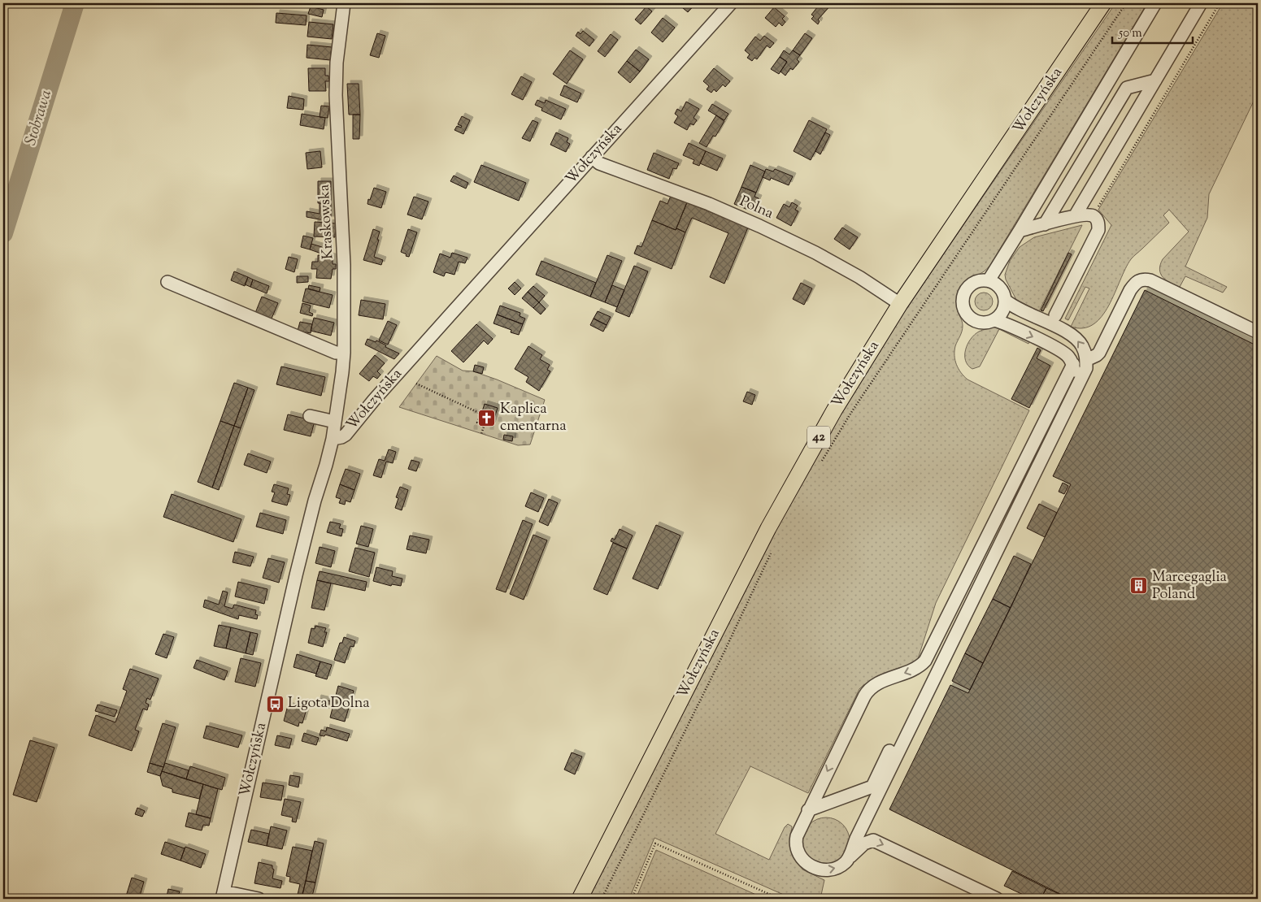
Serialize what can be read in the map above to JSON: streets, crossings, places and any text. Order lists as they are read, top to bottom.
{
  "streets": {
    "main road": ["Wołczyńska", "42"],
    "street": ["Polna", "Kraskowska"]
  },
  "crossings": [
    ["Wołczyńska", "Polna"],
    ["Wołczyńska", "Kraskowska"]
  ],
  "water": ["Stobrawa"],
  "places": {
    "church": ["Kaplica cmentarna"],
    "building": ["Marcegaglia Poland"],
    "bus stop": ["Ligota Dolna"]
  },
  "scale_bar": "50 m"
}
